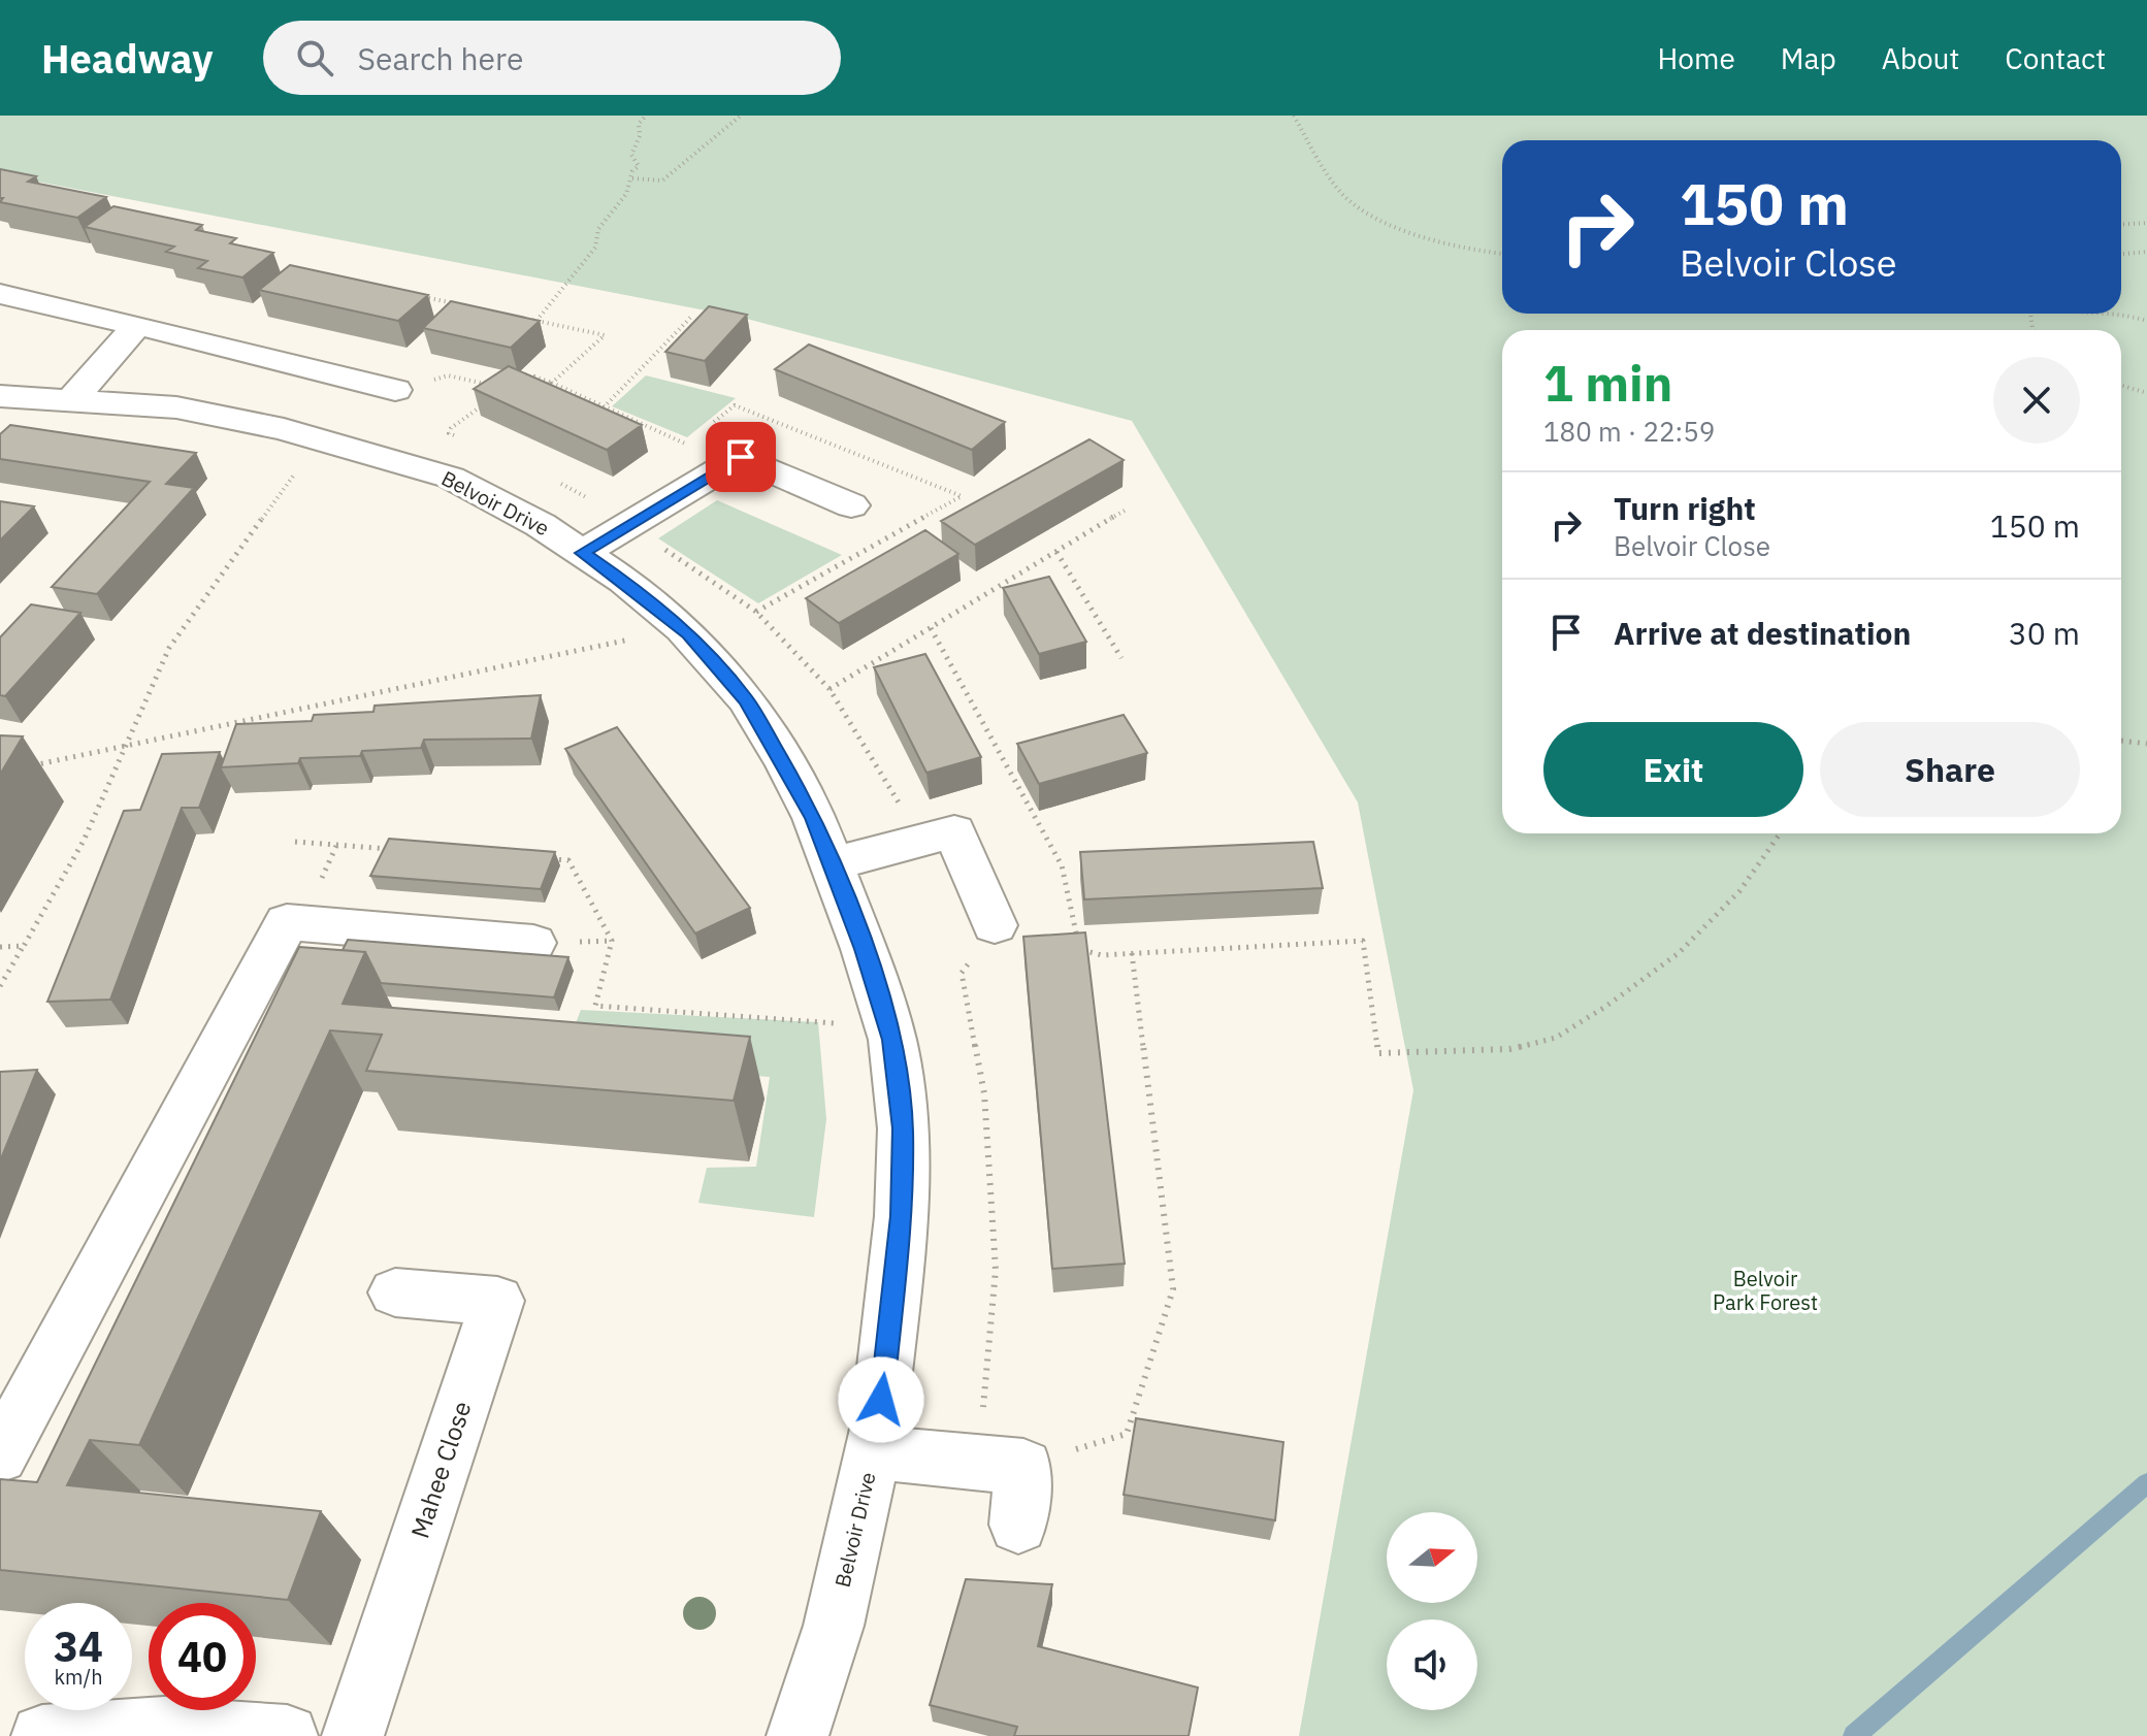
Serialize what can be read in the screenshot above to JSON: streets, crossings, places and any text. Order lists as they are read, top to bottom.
{
  "streets": {
    "street": ["Belvoir Drive", "Mahee Close"]
  },
  "parks": ["Belvoir Park Forest"],
  "north": "right",
  "page": {
    "header": "Headway",
    "search": "Search here",
    "nav": [
      "Home",
      "Map",
      "About",
      "Contact"
    ],
    "turn": ["150 m", "Belvoir Close"],
    "heading": ["1 min", "180 m · 22:59"],
    "list": [
      {
        "name": "Turn right",
        "note": "Belvoir Close",
        "value": "150 m"
      },
      {
        "name": "Arrive at destination",
        "value": "30 m"
      }
    ],
    "buttons": ["Exit", "Share"],
    "speed": "34 km/h",
    "limit": "40"
  }
}
